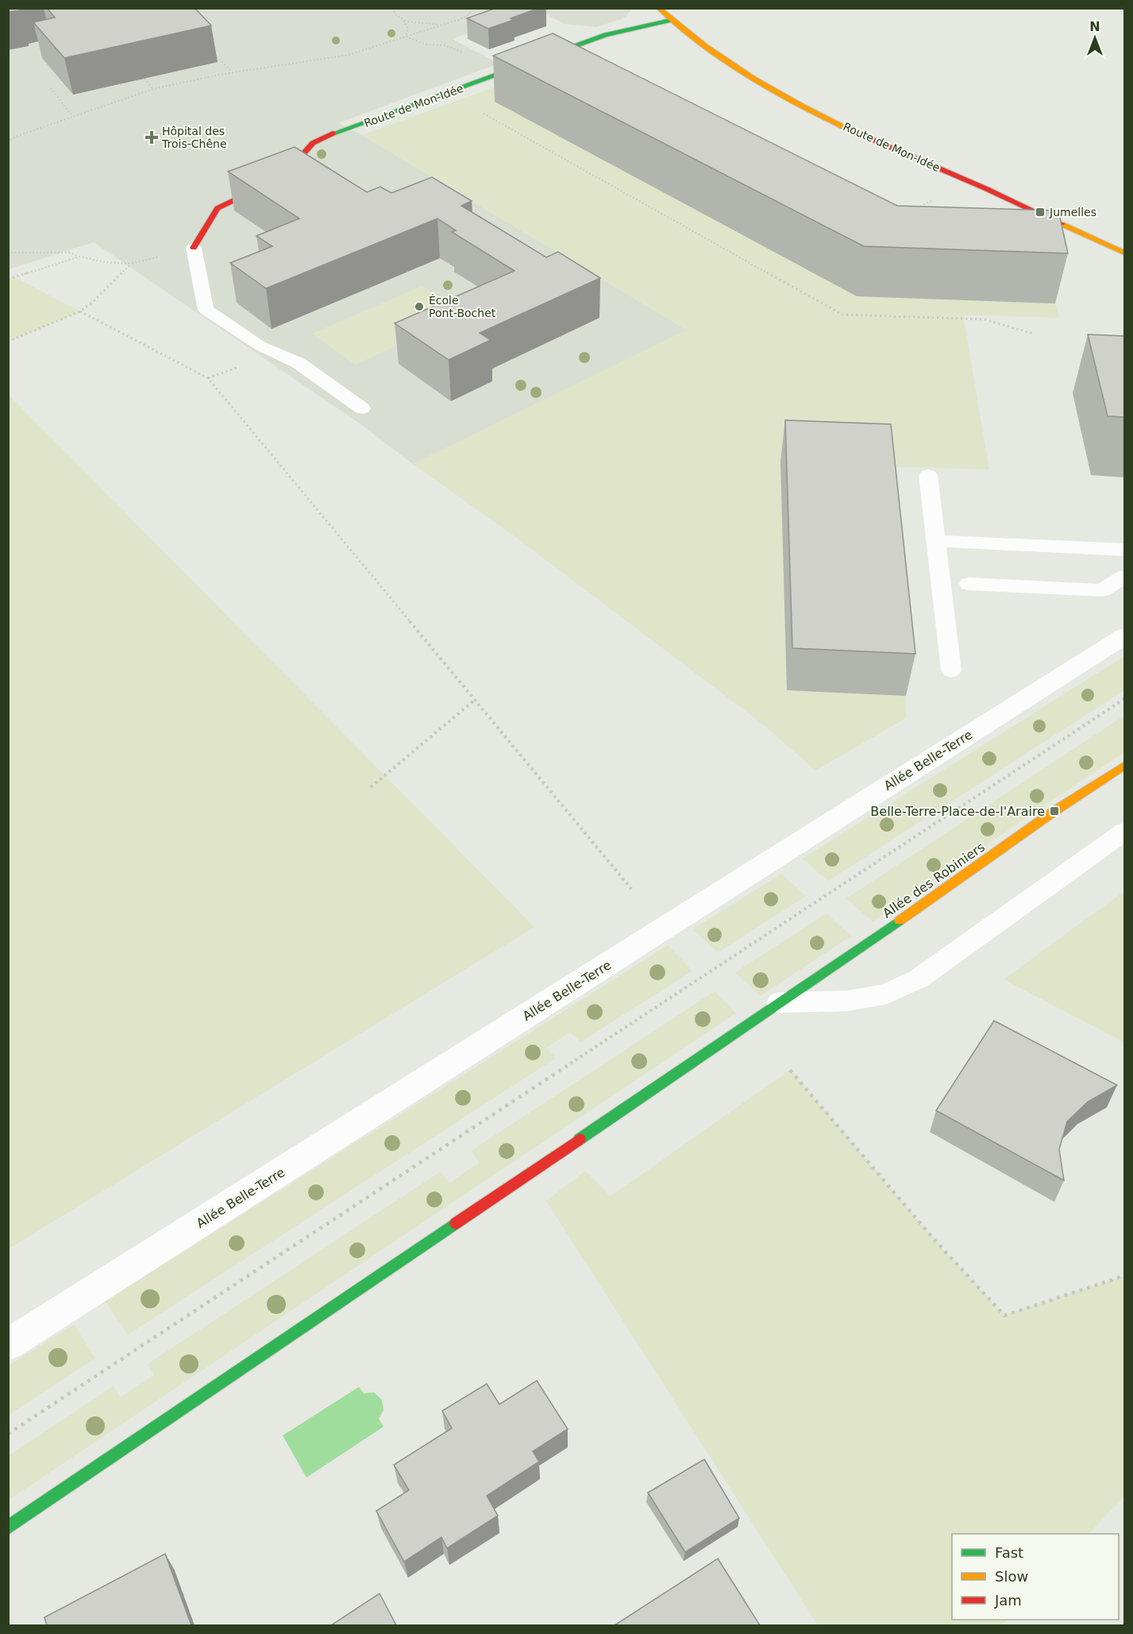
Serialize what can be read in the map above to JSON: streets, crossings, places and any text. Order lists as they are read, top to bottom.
{
  "streets": {
    "street": ["Route de Mon-Idée", "Allée Belle-Terre", "Allée des Robiniers"]
  },
  "places": {
    "health": ["Hôpital des Trois-Chêne"],
    "transit": ["Jumelles", "Belle-Terre-Place-de-l'Araire"],
    "other": ["École Pont-Bochet"]
  },
  "legend": ["Fast", "Slow", "Jam"],
  "north": "top"
}
